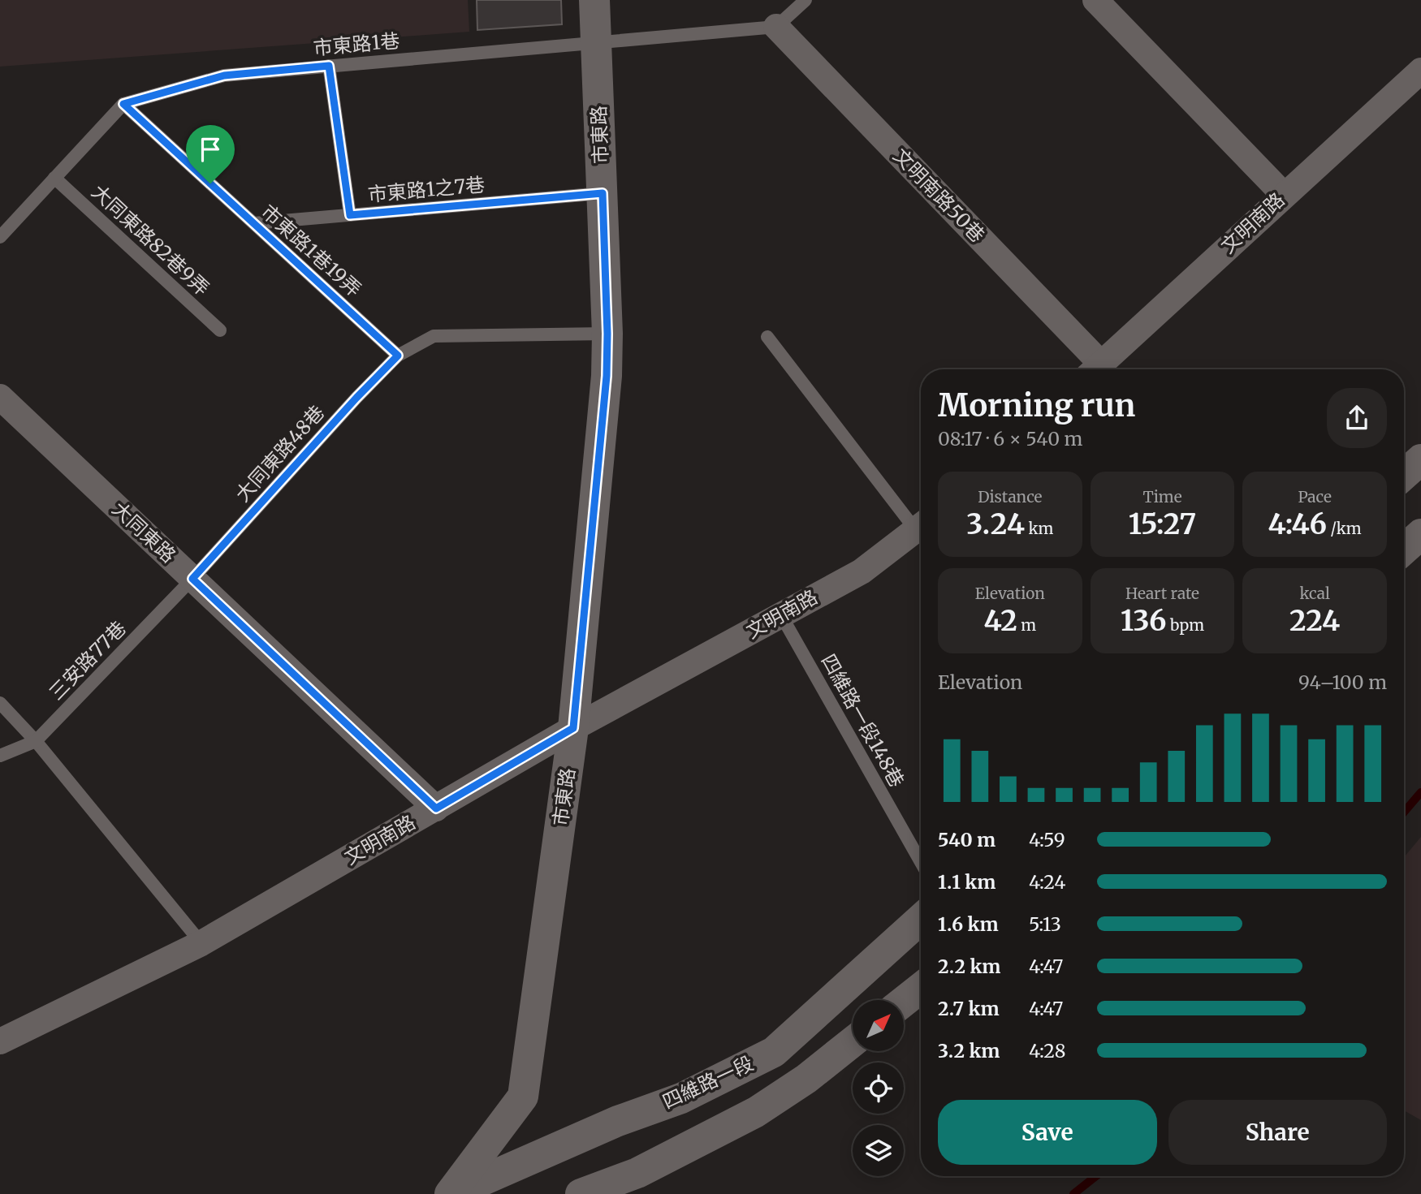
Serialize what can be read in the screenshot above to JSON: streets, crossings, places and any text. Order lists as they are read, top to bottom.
{
  "streets": {
    "main road": ["市東路", "四維路一段"],
    "street": ["文明南路50巷", "文明南路", "大同東路"],
    "lane": [
      "市東路1巷",
      "市東路1之7巷",
      "大同東路82巷9弄",
      "市東路1巷19弄",
      "大同東路48巷",
      "三安路77巷",
      "四維路一段148巷"
    ]
  },
  "crossings": [
    ["市東路1巷", "市東路"],
    ["市東路1巷", "文明南路50巷"],
    ["市東路1巷", "市東路1巷19弄"],
    ["市東路", "市東路1之7巷"],
    ["市東路", "文明南路"],
    ["市東路", "大同東路48巷"],
    ["市東路", "四維路一段"],
    ["市東路1之7巷", "市東路1巷19弄"],
    ["文明南路", "大同東路"],
    ["文明南路", "四維路一段148巷"],
    ["市東路1巷19弄", "大同東路48巷"],
    ["大同東路48巷", "大同東路"],
    ["大同東路48巷", "三安路77巷"],
    ["大同東路", "三安路77巷"]
  ],
  "north": "top right",
  "page": {
    "heading": ["Morning run", "08:17 · 6 × 540 m"],
    "stats": [
      ["Distance", "3.24 km"],
      ["Time", "15:27"],
      ["Pace", "4:46 /km"],
      ["Elevation", "42 m"],
      ["Heart rate", "136 bpm"],
      ["kcal", "224"]
    ],
    "chart": ["Elevation", "94–100 m"],
    "list": [
      {
        "name": "540 m",
        "note": "4:59"
      },
      {
        "name": "1.1 km",
        "note": "4:24"
      },
      {
        "name": "1.6 km",
        "note": "5:13"
      },
      {
        "name": "2.2 km",
        "note": "4:47"
      },
      {
        "name": "2.7 km",
        "note": "4:47"
      },
      {
        "name": "3.2 km",
        "note": "4:28"
      }
    ],
    "buttons": ["Save", "Share"]
  }
}
